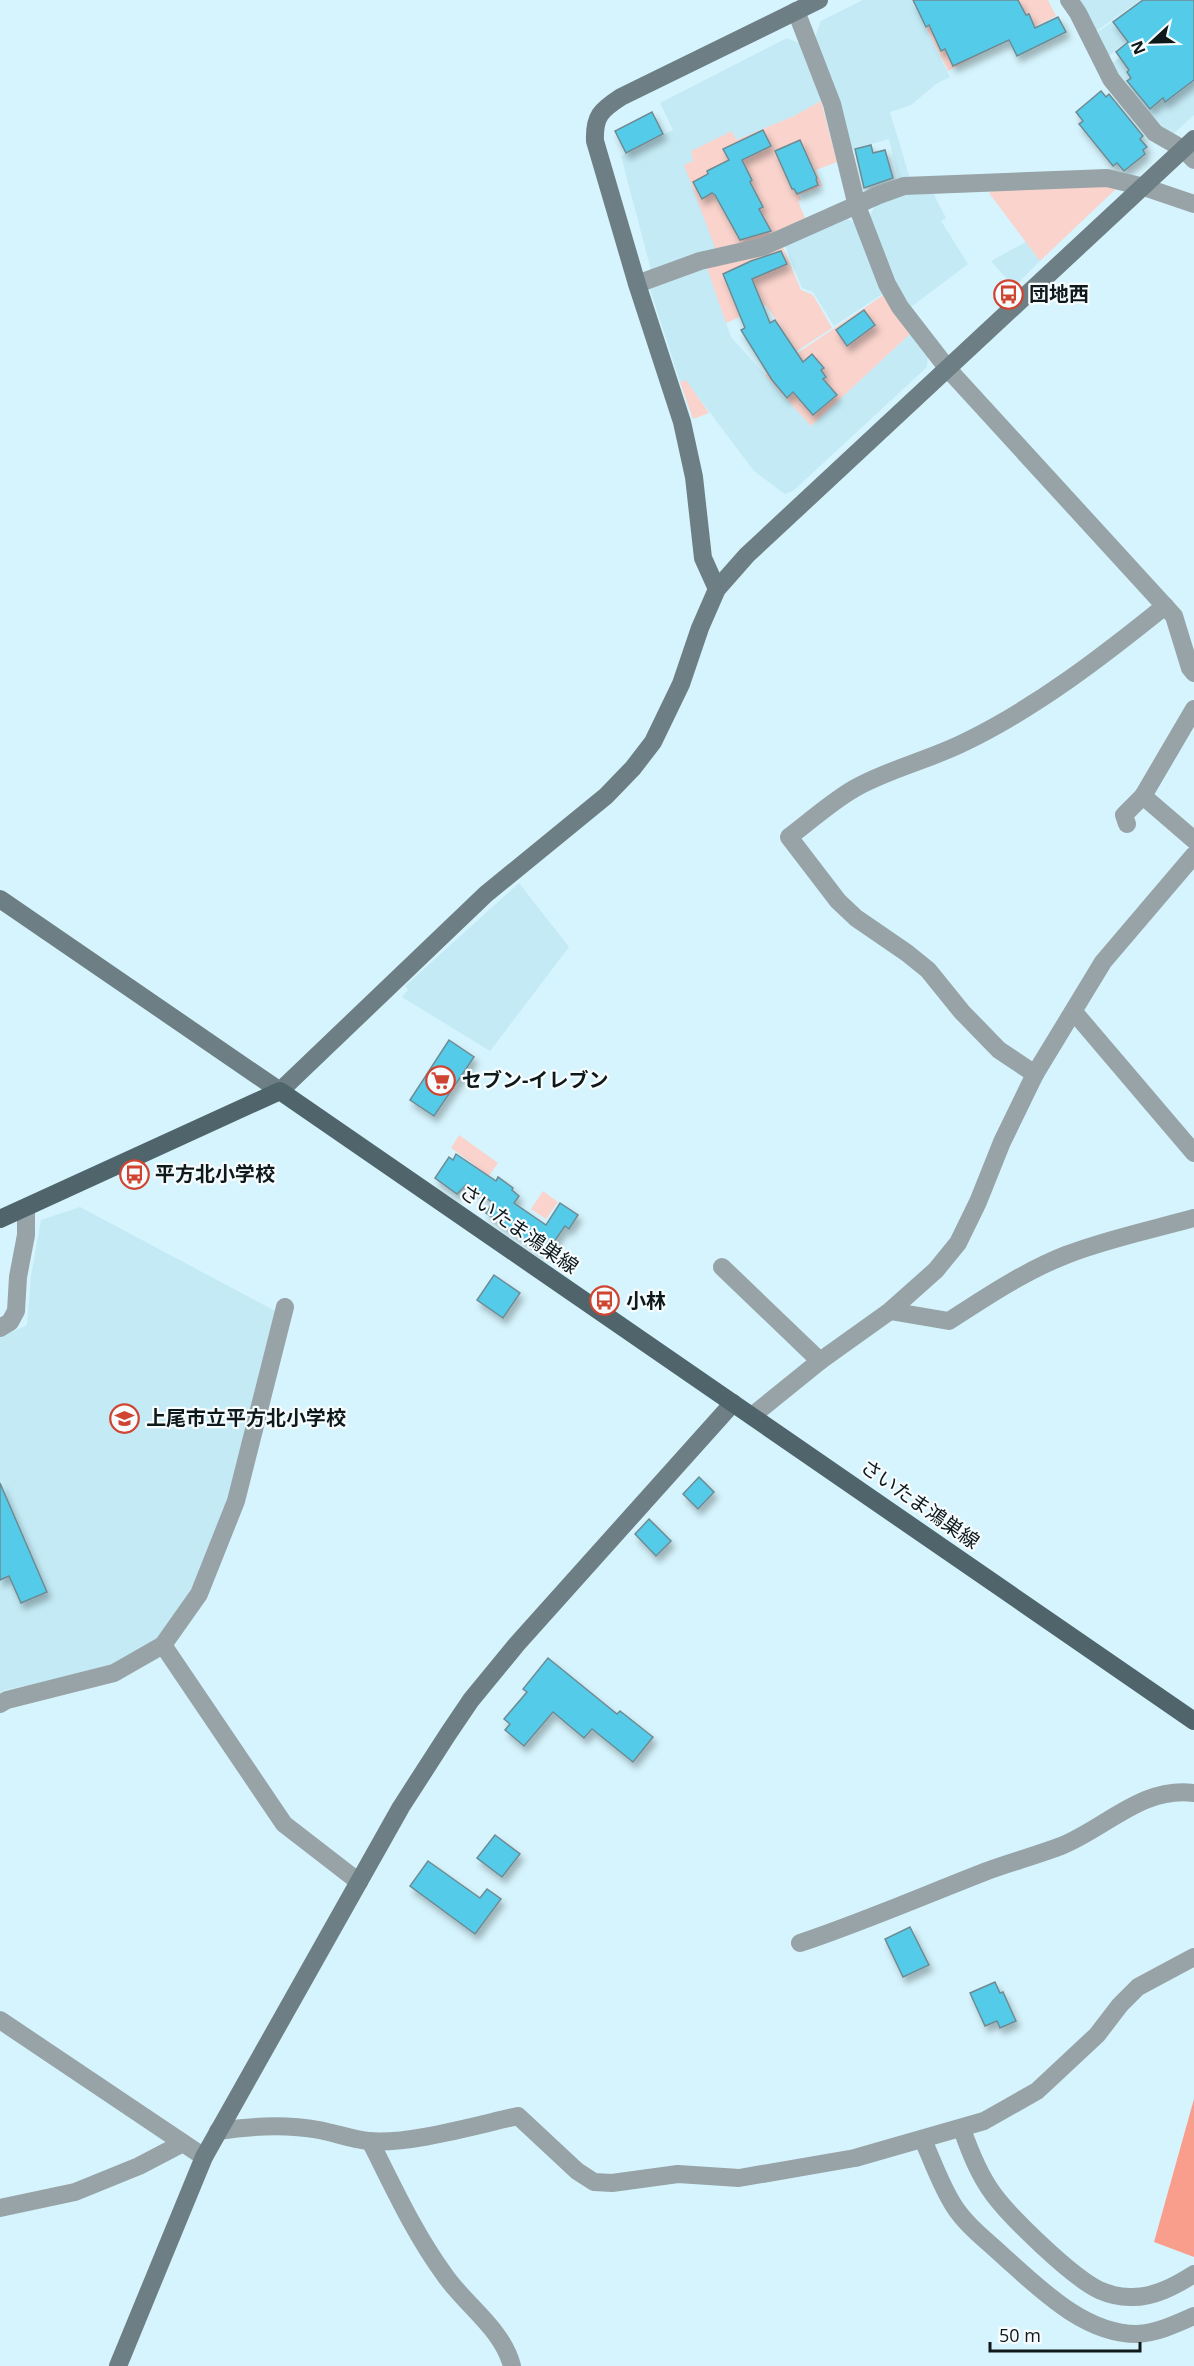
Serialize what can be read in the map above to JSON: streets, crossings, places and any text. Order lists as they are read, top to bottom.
{
  "streets": {
    "main road": ["さいたま鴻巣線"]
  },
  "places": {
    "bus stop": ["団地西", "平方北小学校", "小林"],
    "supermarket": ["セブン-イレブン"],
    "school or university": ["上尾市立平方北小学校"]
  },
  "scale_bar": "50 m",
  "north": "left"
}
